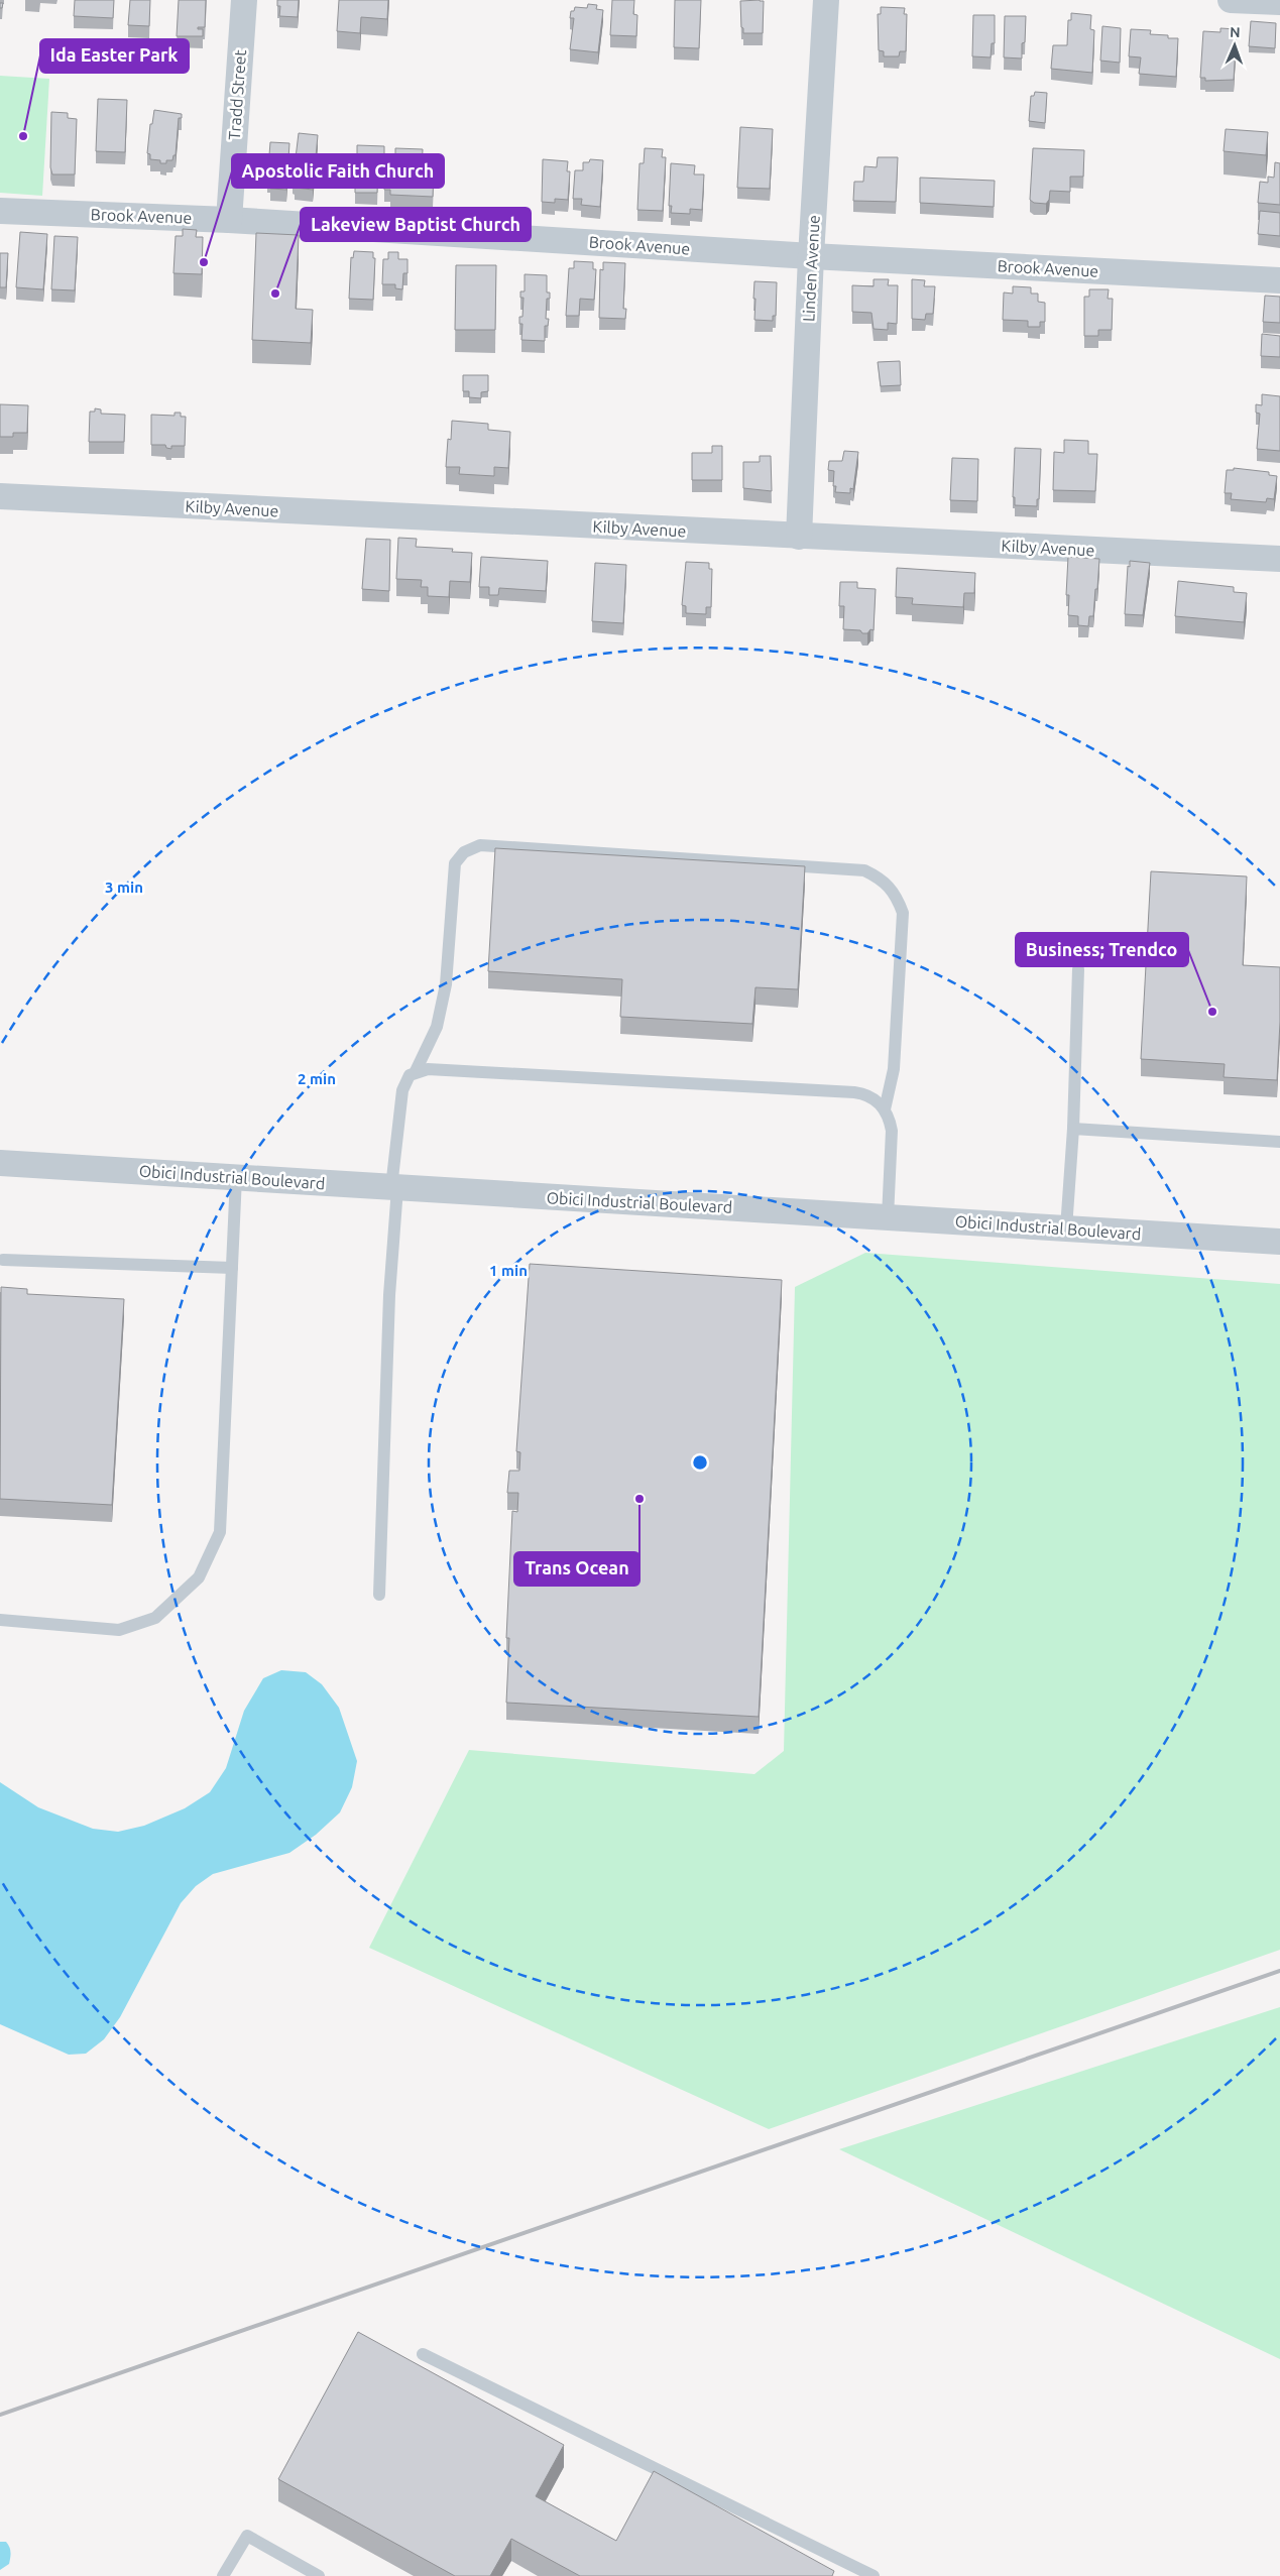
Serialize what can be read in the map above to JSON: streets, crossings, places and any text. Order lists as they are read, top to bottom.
{
  "streets": {
    "street": [
      "Tradd Street",
      "Brook Avenue",
      "Linden Avenue",
      "Kilby Avenue",
      "Obici Industrial Boulevard"
    ]
  },
  "crossings": [
    ["Tradd Street", "Brook Avenue"],
    ["Brook Avenue", "Linden Avenue"],
    ["Linden Avenue", "Kilby Avenue"]
  ],
  "places": [
    "Ida Easter Park",
    "Apostolic Faith Church",
    "Lakeview Baptist Church",
    "Business; Trendco",
    "Trans Ocean"
  ],
  "north": "top",
  "rings": ["3 min", "2 min", "1 min"]
}
